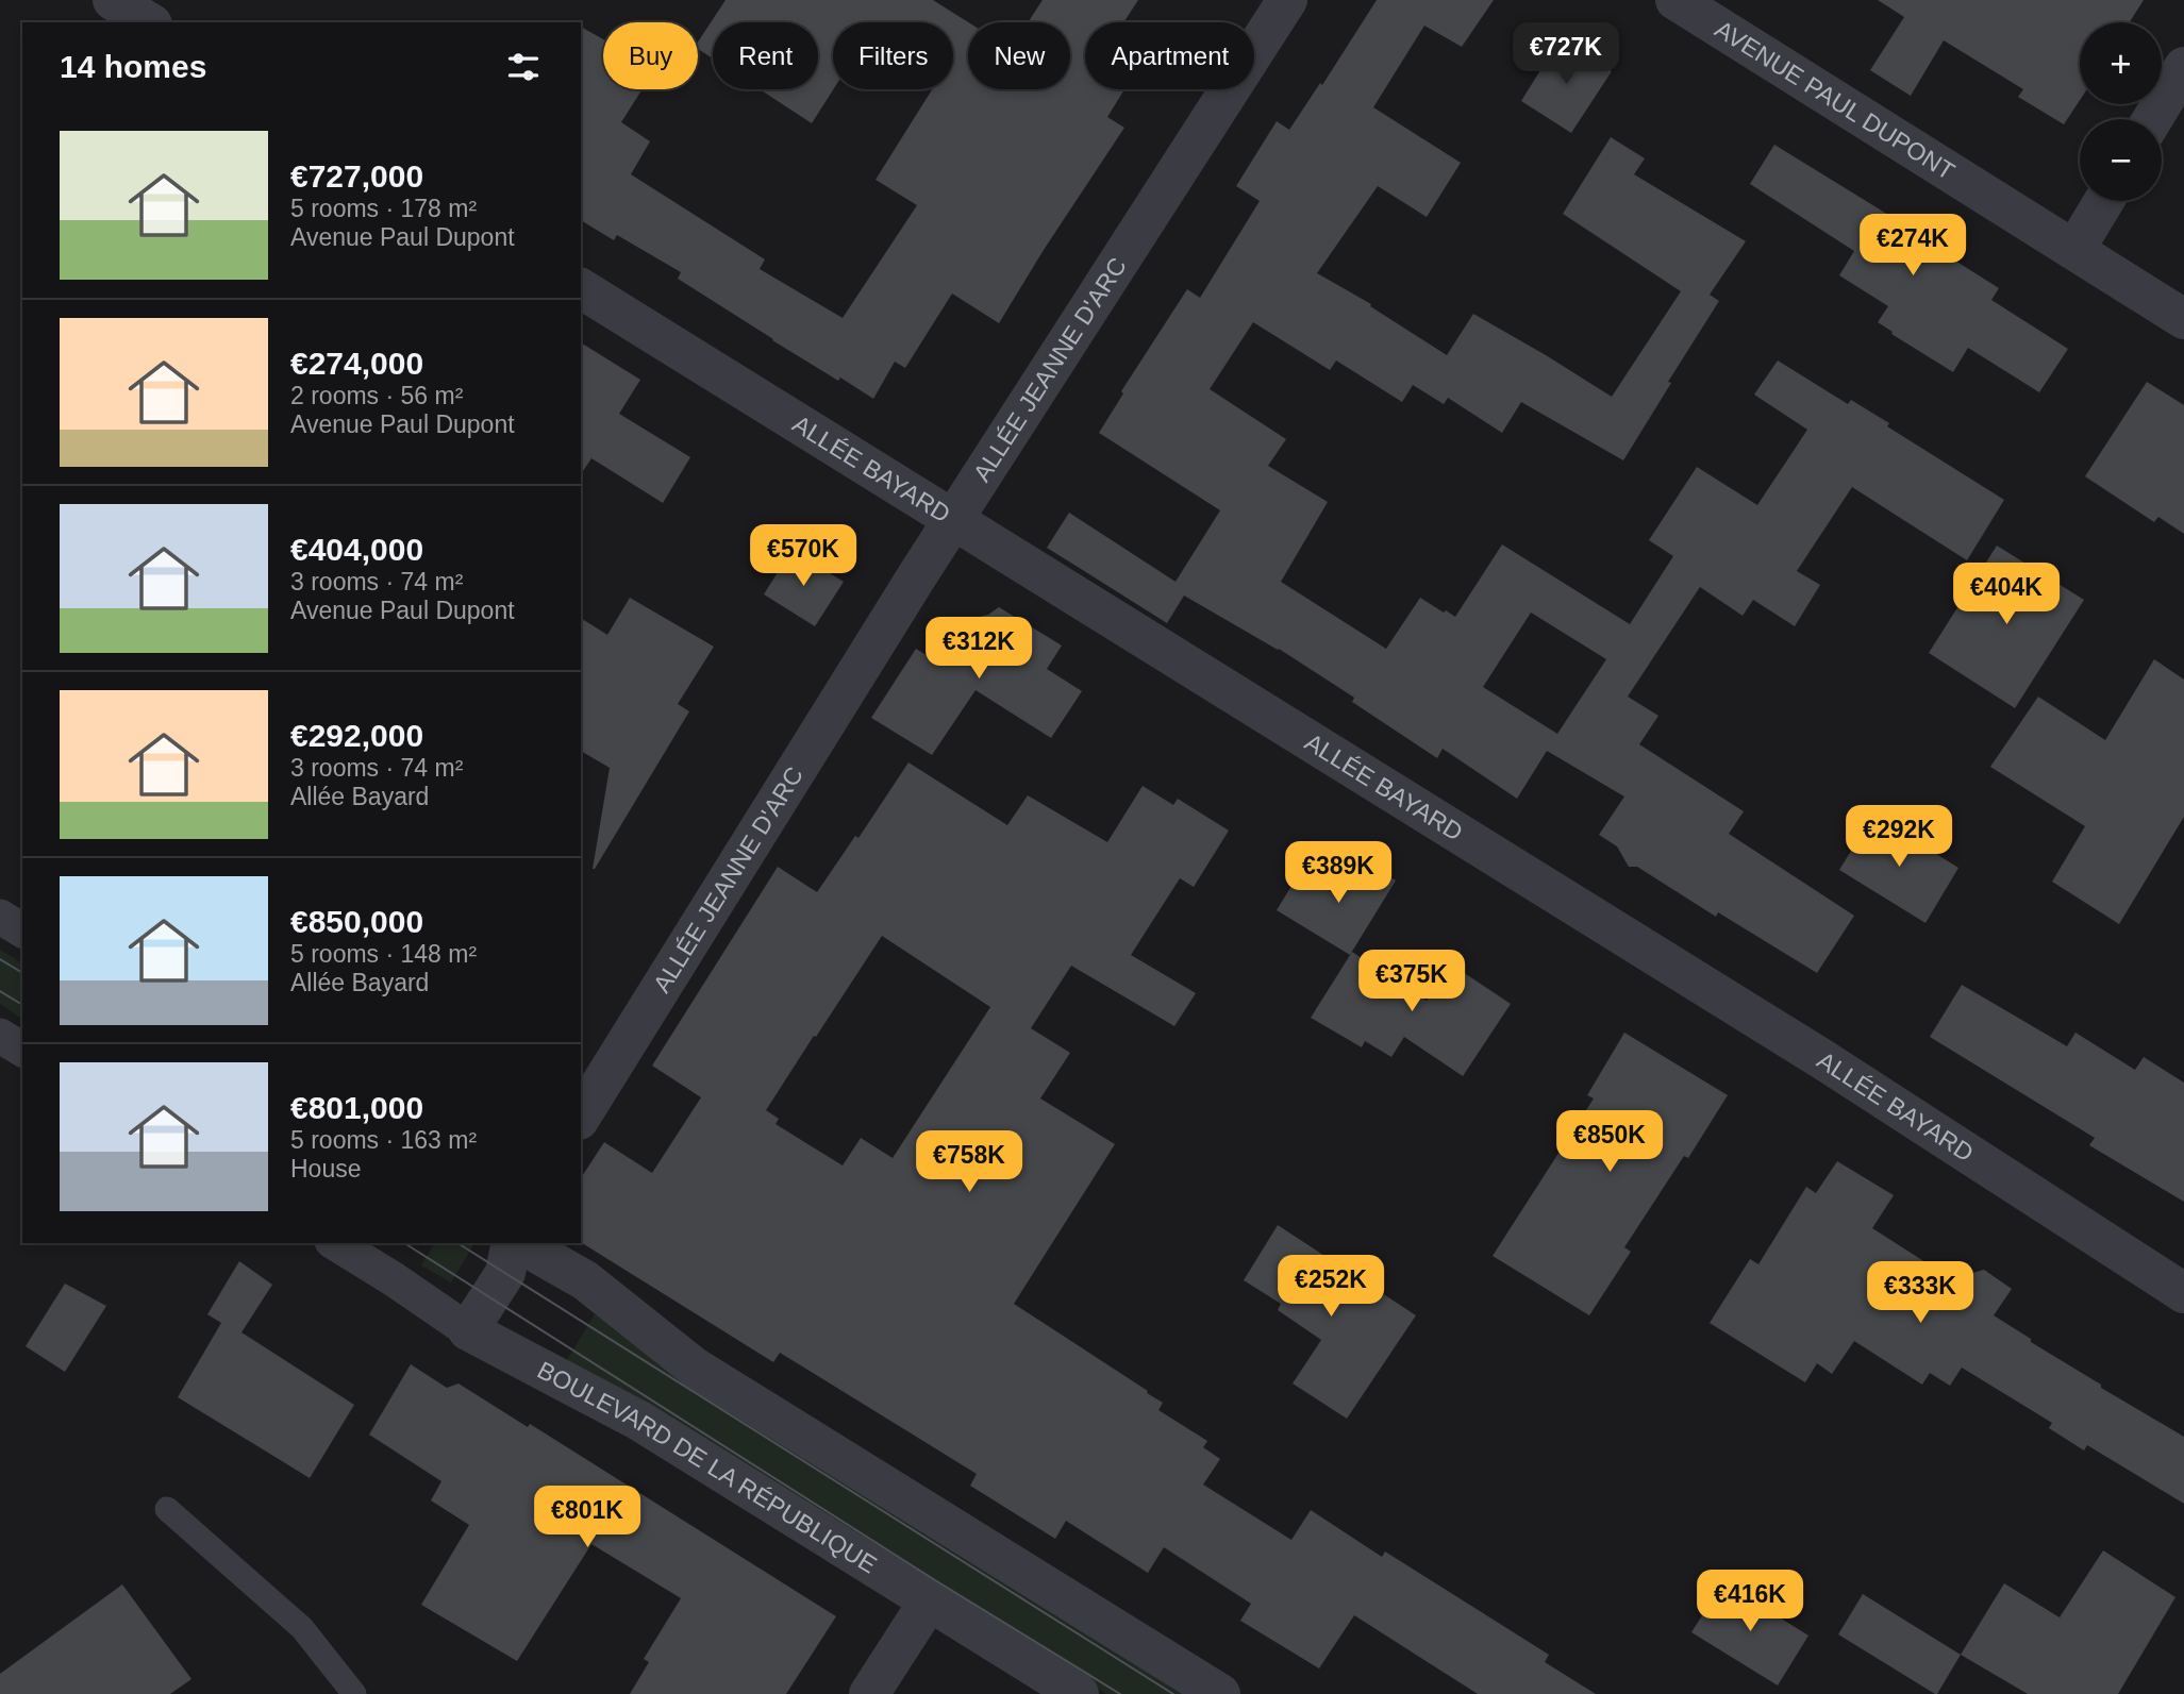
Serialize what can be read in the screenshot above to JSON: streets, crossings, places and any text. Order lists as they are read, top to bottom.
{
  "streets": {
    "street": [
      "AVENUE PAUL DUPONT",
      "ALLÉE JEANNE D'ARC",
      "ALLÉE BAYARD",
      "BOULEVARD DE LA RÉPUBLIQUE"
    ]
  },
  "crossings": [
    ["ALLÉE JEANNE D'ARC", "ALLÉE BAYARD"]
  ],
  "page": {
    "map_buttons": ["+", "−"],
    "price": [
      "€727K",
      "€274K",
      "€570K",
      "€404K",
      "€312K",
      "€292K",
      "€389K",
      "€375K",
      "€850K",
      "€758K",
      "€252K",
      "€333K",
      "€801K",
      "€416K"
    ],
    "chip": [
      "Buy",
      "Rent",
      "Filters",
      "New",
      "Apartment"
    ],
    "heading": "14 homes",
    "list": [
      {
        "name": "€727,000",
        "note": "5 rooms · 178 m² · Avenue Paul Dupont"
      },
      {
        "name": "€274,000",
        "note": "2 rooms · 56 m² · Avenue Paul Dupont"
      },
      {
        "name": "€404,000",
        "note": "3 rooms · 74 m² · Avenue Paul Dupont"
      },
      {
        "name": "€292,000",
        "note": "3 rooms · 74 m² · Allée Bayard"
      },
      {
        "name": "€850,000",
        "note": "5 rooms · 148 m² · Allée Bayard"
      },
      {
        "name": "€801,000",
        "note": "5 rooms · 163 m² · House"
      }
    ]
  }
}
